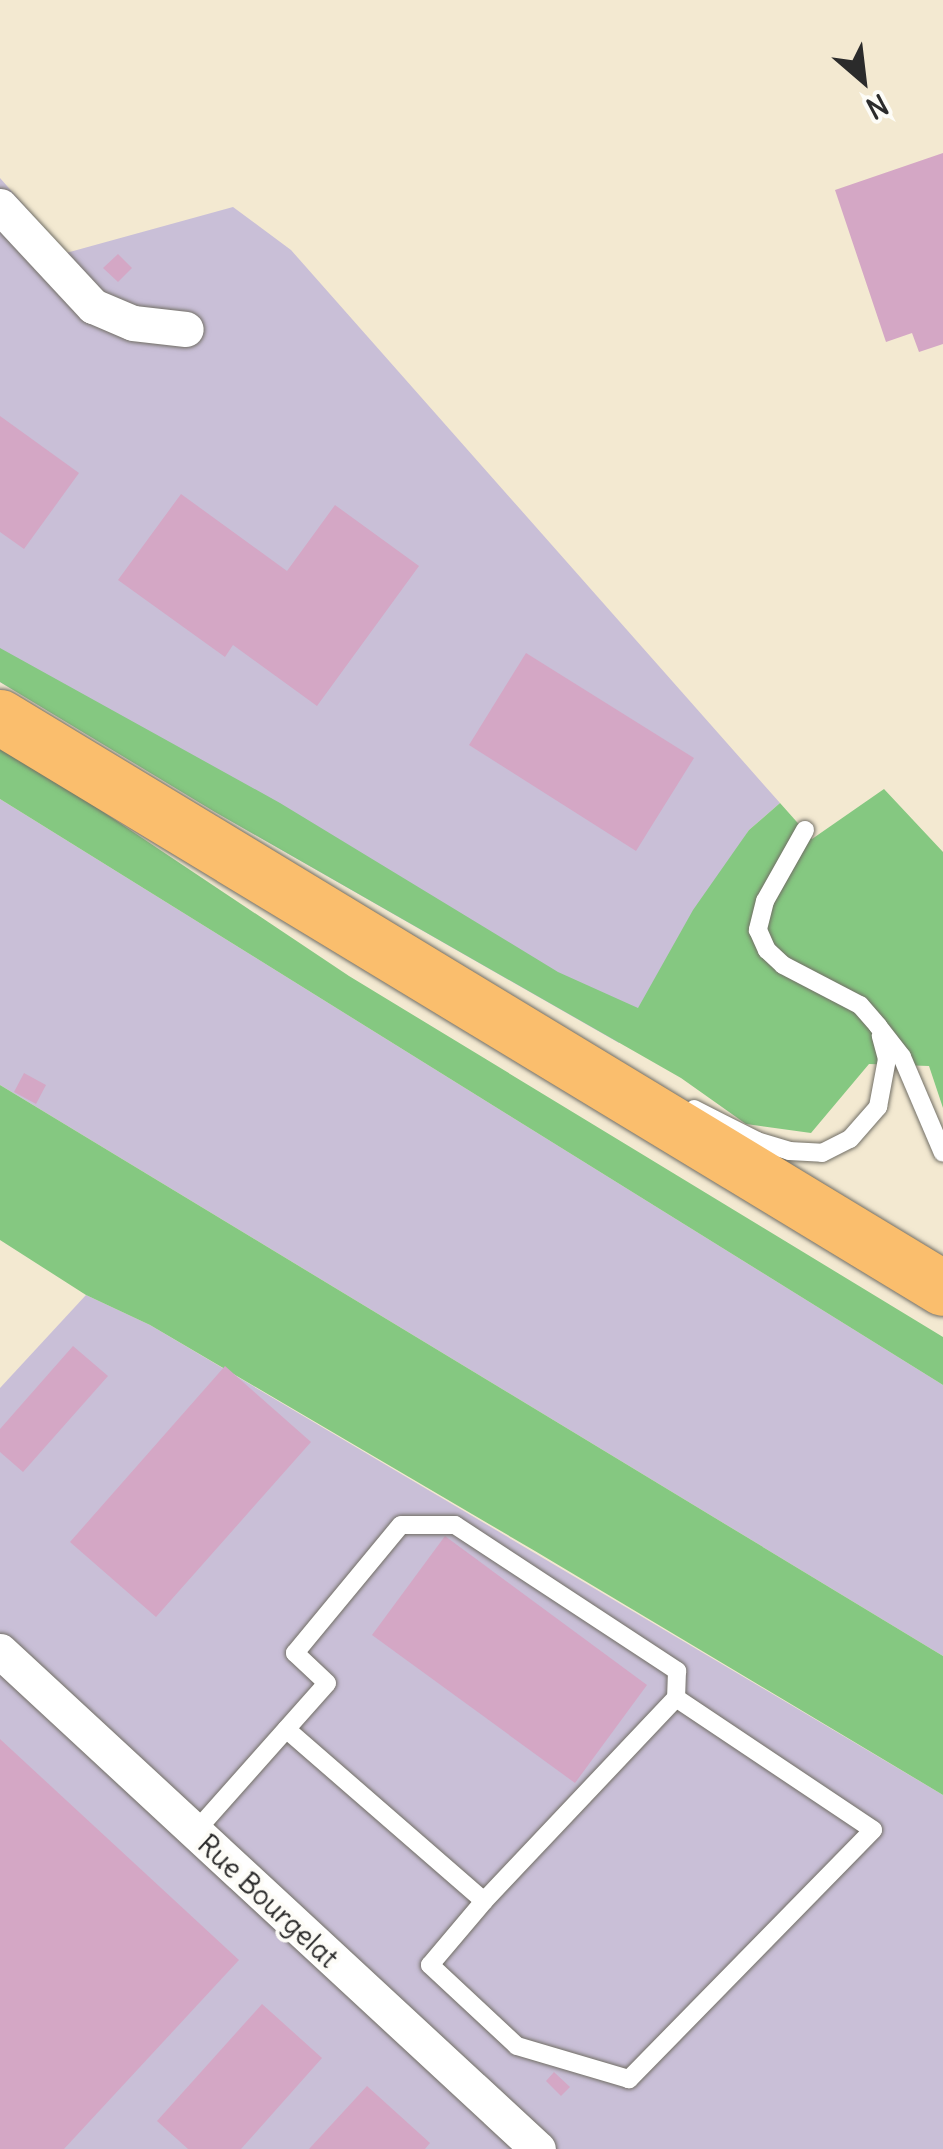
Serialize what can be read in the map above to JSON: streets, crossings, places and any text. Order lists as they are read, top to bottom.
{
  "streets": {
    "street": ["Rue Bourgelat"]
  },
  "north": "bottom right"
}
